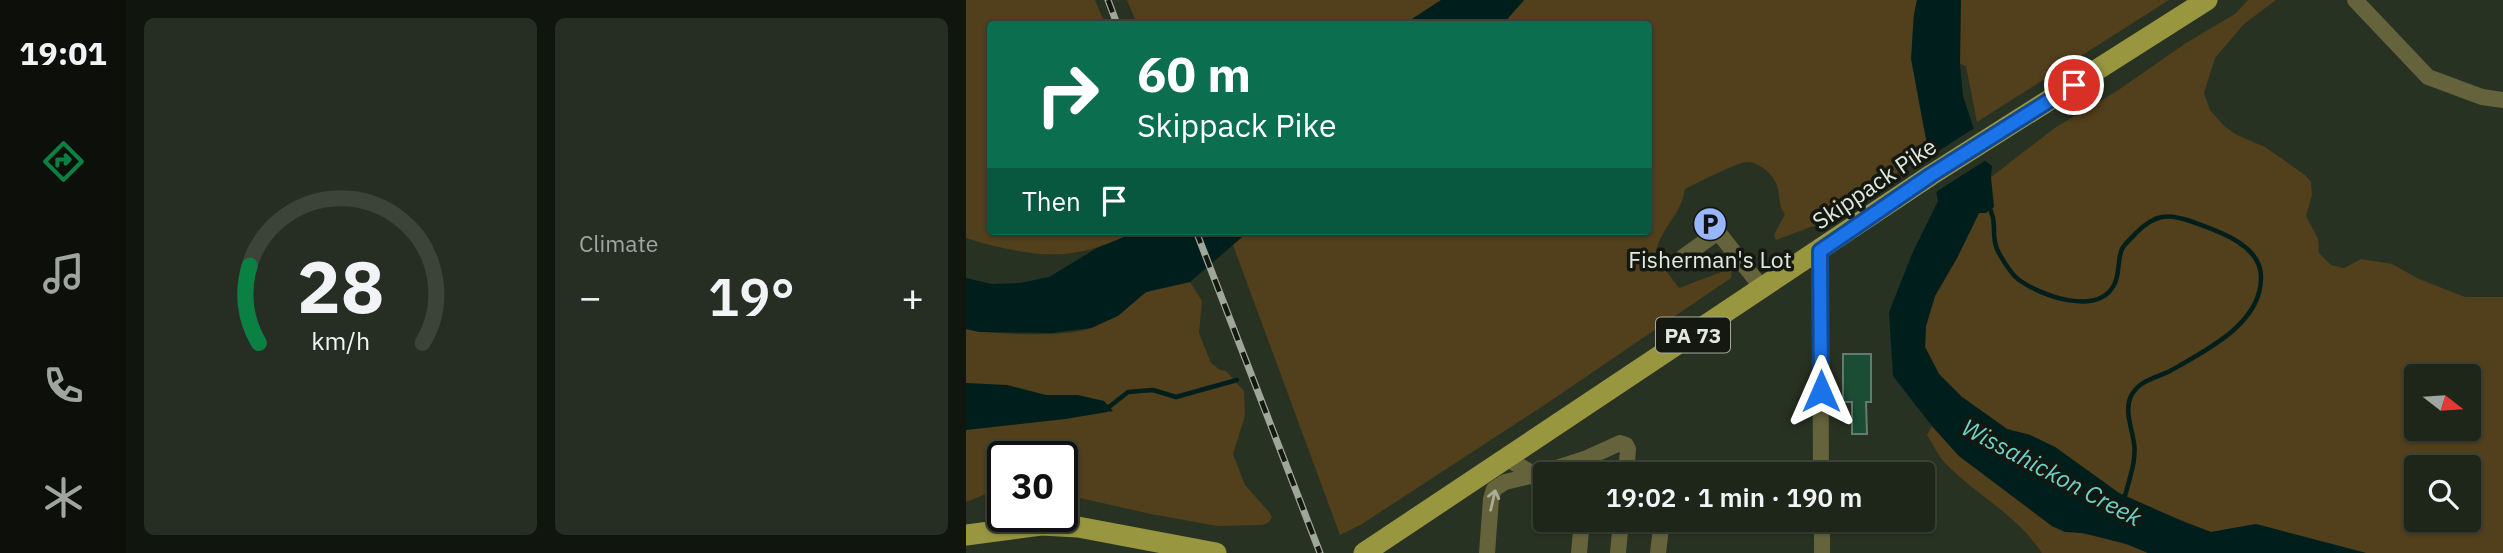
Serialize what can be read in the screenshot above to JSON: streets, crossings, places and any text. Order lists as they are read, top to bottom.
{
  "streets": {
    "main road": ["Skippack Pike", "PA 73"]
  },
  "water": ["Wissahickon Creek"],
  "places": {
    "parking": ["Fisherman's Lot"]
  },
  "north": "right",
  "page": {
    "tabs": "19:01",
    "tile": "Climate",
    "turn": ["60 m", "Skippack Pike"],
    "then": "Then",
    "heat": ["−", "19°", "+"],
    "limit": "30",
    "trip": "19:02 · 1 min · 190 m",
    "gauge": ["28", "km/h"]
  }
}
